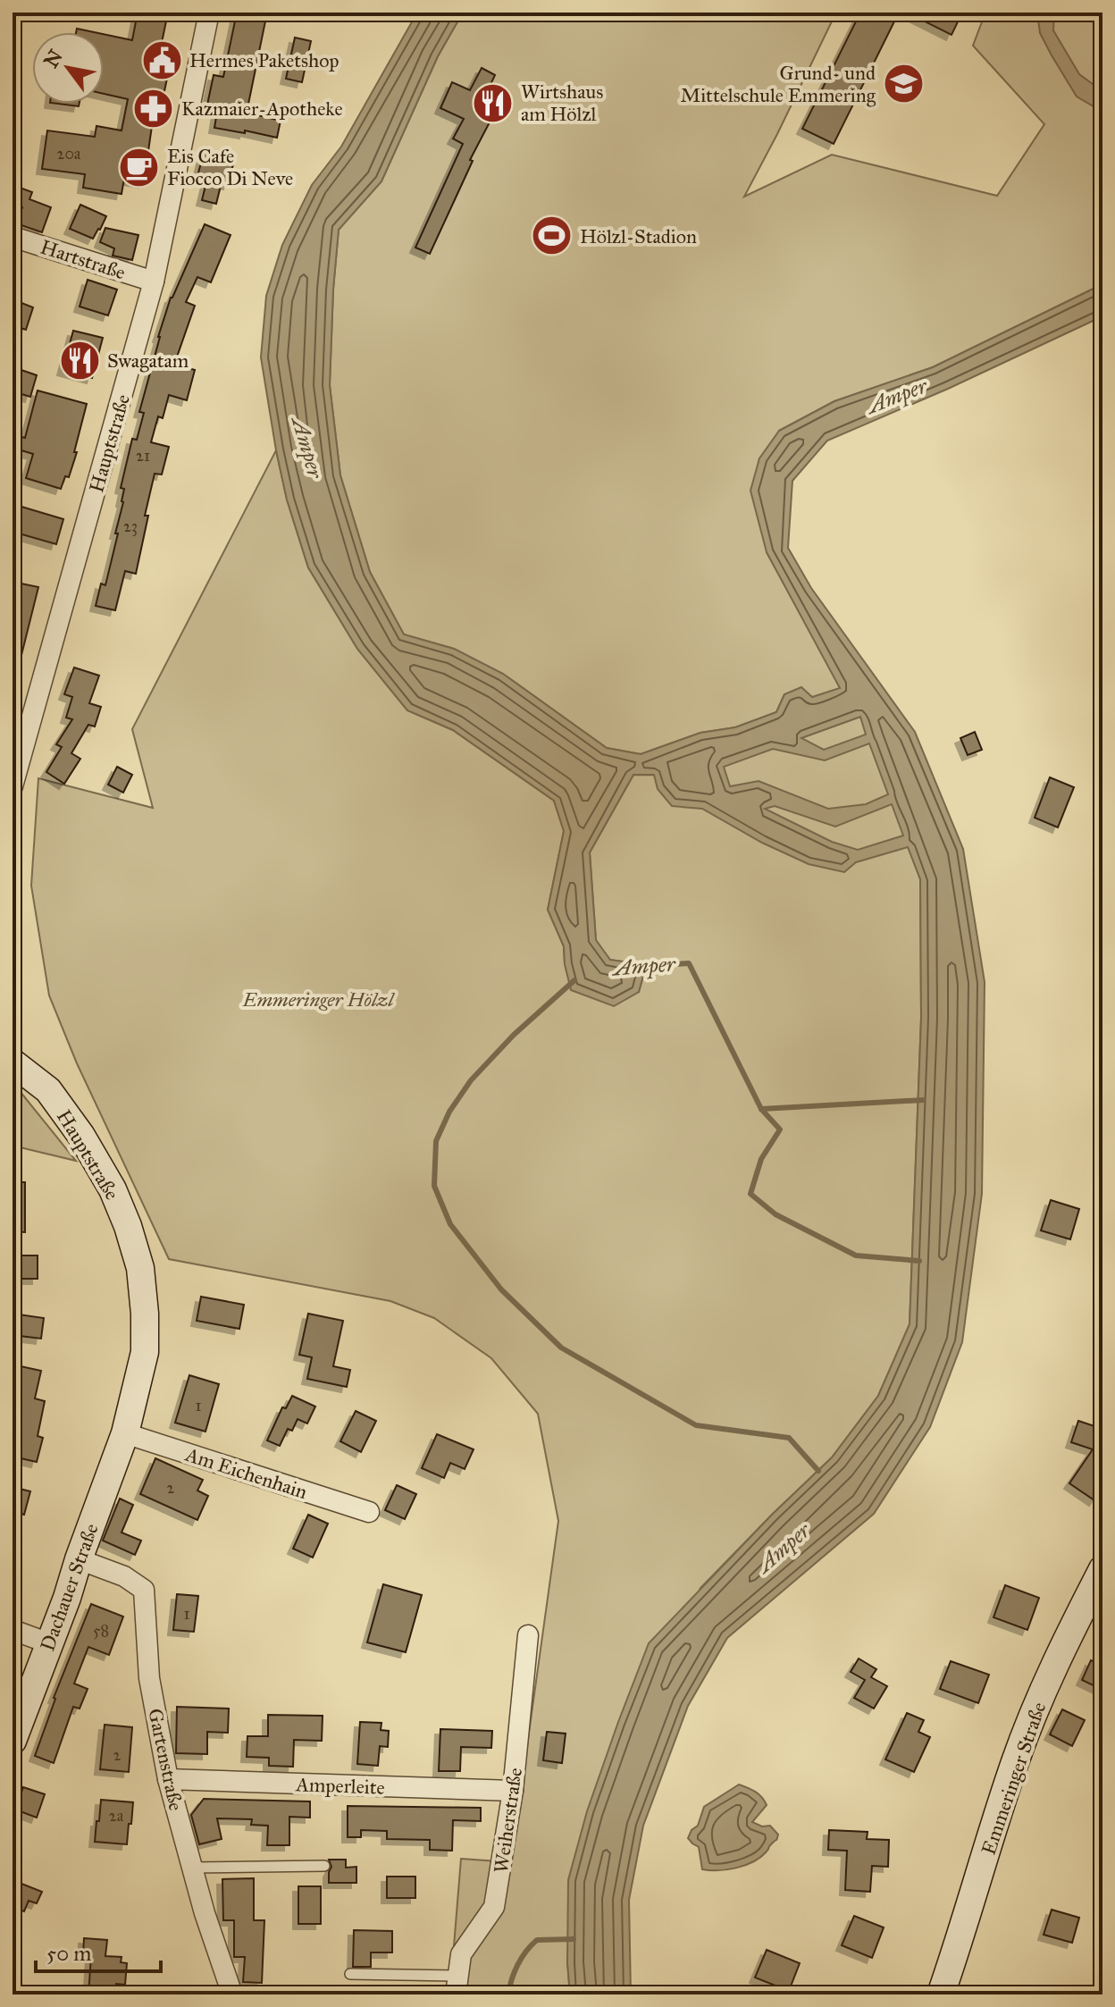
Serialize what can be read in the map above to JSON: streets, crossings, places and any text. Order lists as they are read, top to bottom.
{
  "streets": {
    "street": [
      "Hartstraße",
      "Hauptstraße",
      "Am Eichenhain",
      "Dachauer Straße",
      "Gartenstraße",
      "Emmeringer Straße",
      "Amperleite",
      "Weiherstraße"
    ]
  },
  "crossings": [
    ["Hartstraße", "Hauptstraße"],
    ["Hauptstraße", "Am Eichenhain"],
    ["Hauptstraße", "Dachauer Straße"],
    ["Am Eichenhain", "Dachauer Straße"],
    ["Dachauer Straße", "Gartenstraße"],
    ["Gartenstraße", "Amperleite"],
    ["Amperleite", "Weiherstraße"]
  ],
  "water": ["Amper"],
  "parks": ["Emmeringer Hölzl"],
  "places": {
    "public building": ["Hermes Paketshop"],
    "school or university": ["Grund- und Mittelschule Emmering"],
    "restaurant": ["Wirtshaus am Hölzl", "Swagatam"],
    "pharmacy": ["Kazmaier-Apotheke"],
    "cafe": ["Eis Cafe Fiocco Di Neve"],
    "sports": ["Hölzl-Stadion"]
  },
  "house_numbers": [
    "20a",
    "21",
    "23",
    "1",
    "2",
    "1",
    "58",
    "2",
    "2a"
  ],
  "scale_bar": "50 m",
  "north": "top left"
}
